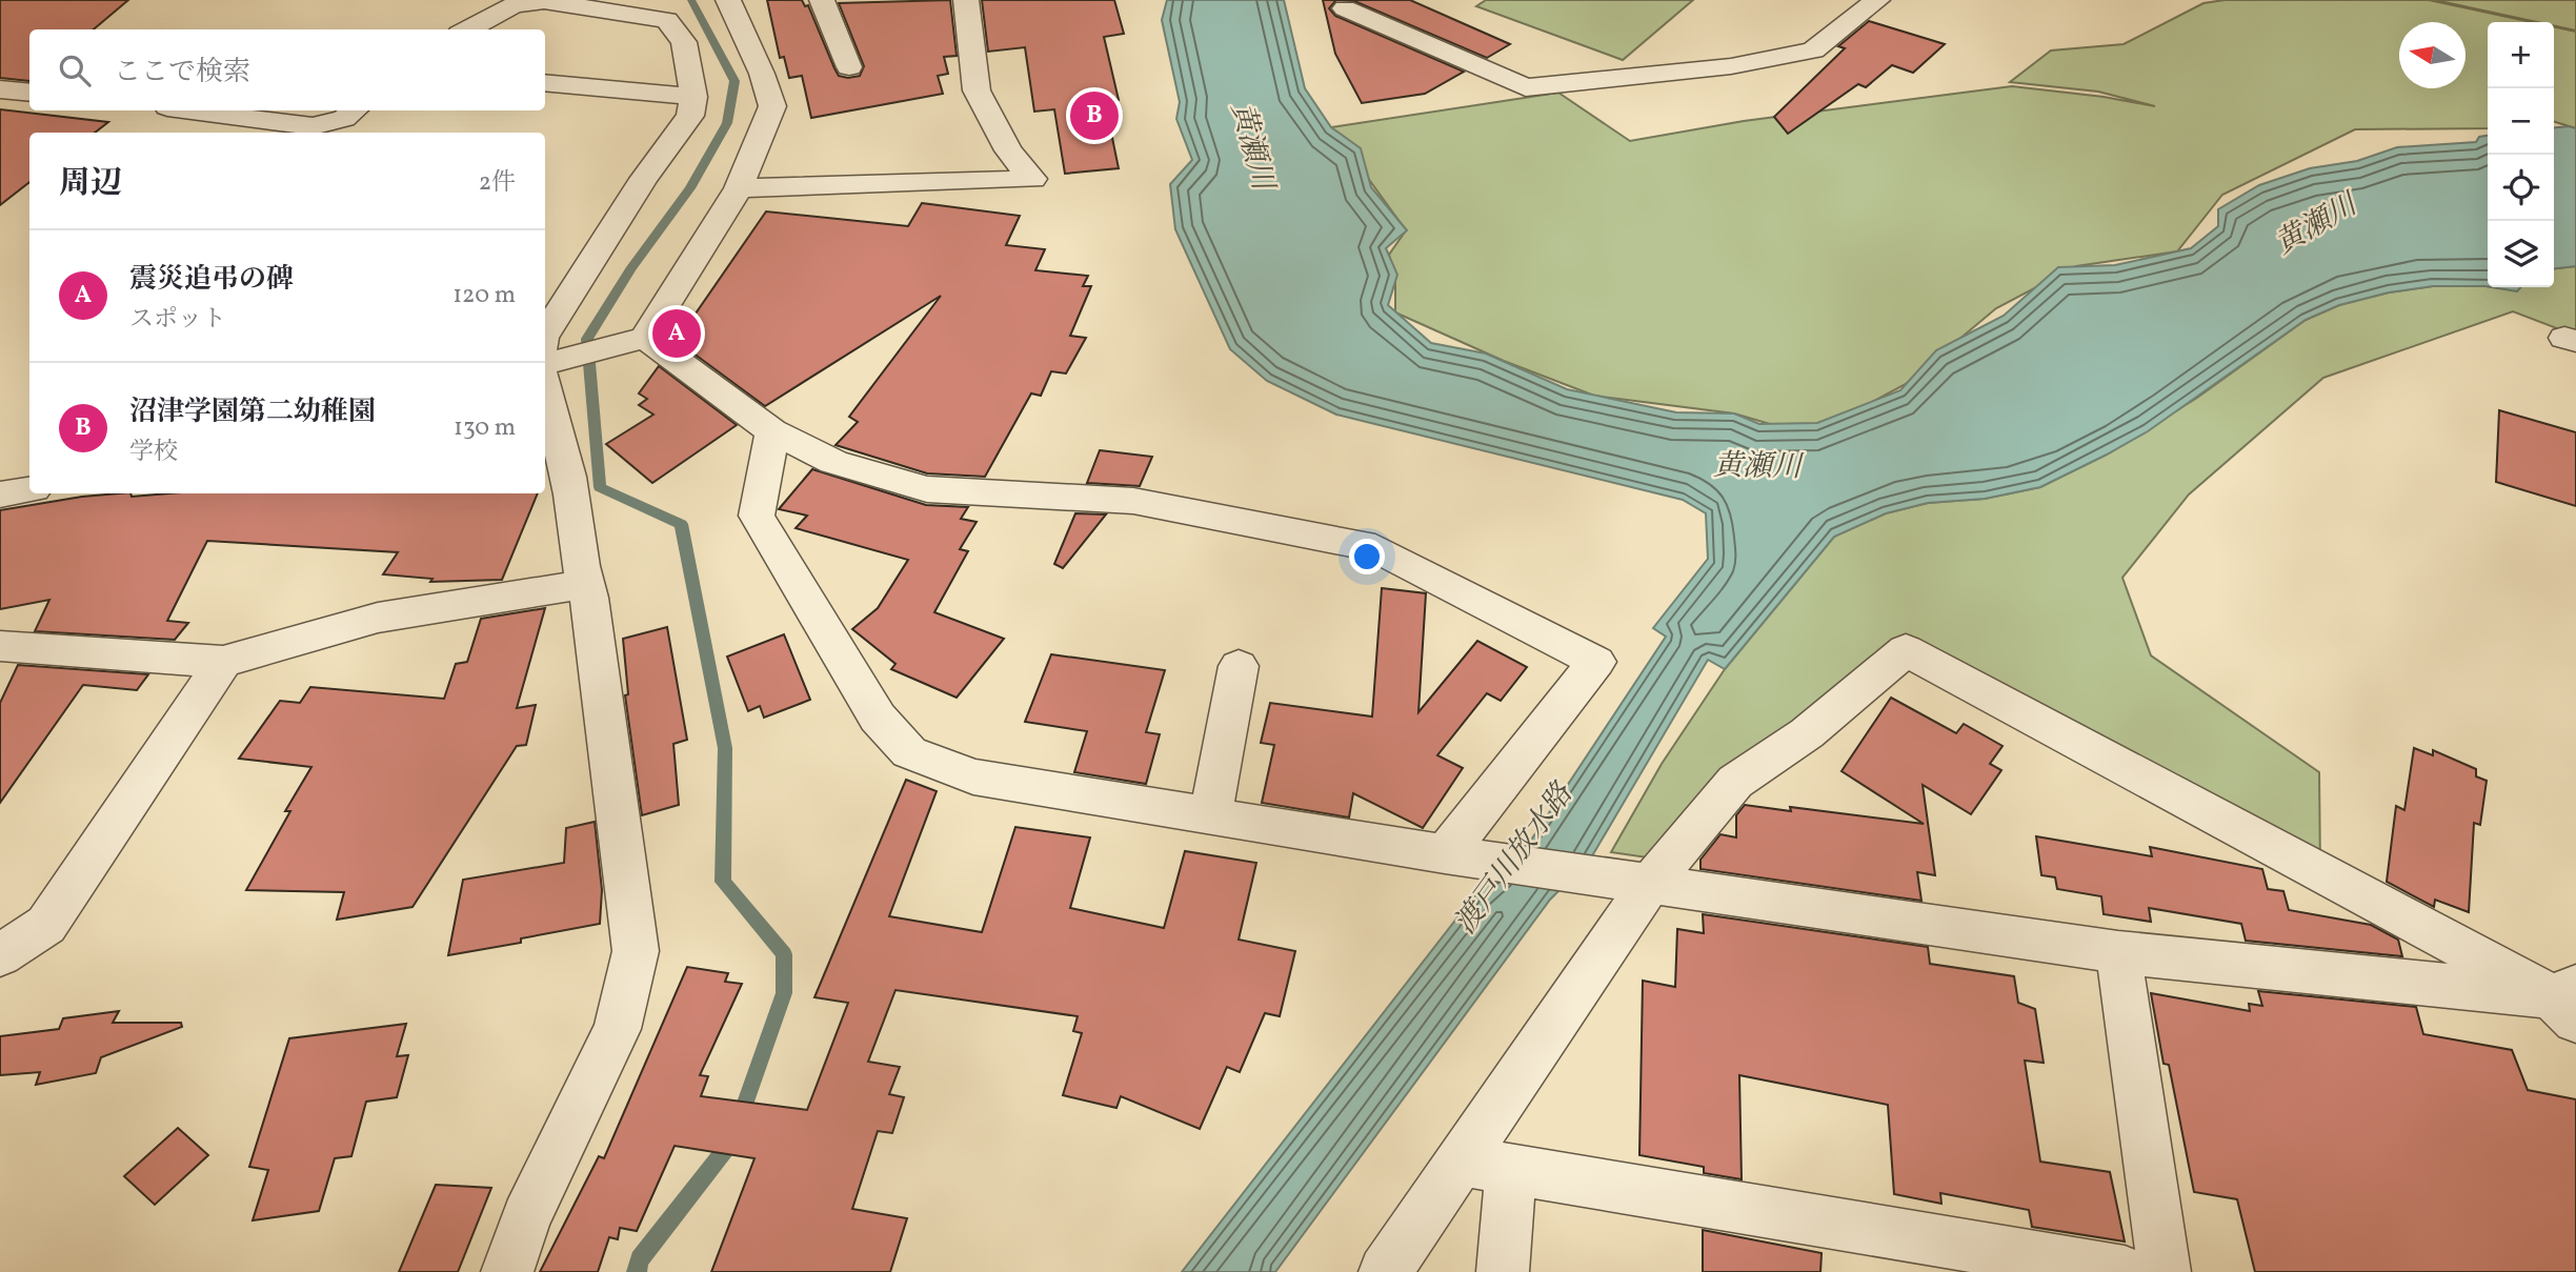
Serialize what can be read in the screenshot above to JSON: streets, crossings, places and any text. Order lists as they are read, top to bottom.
{
  "water": ["黄瀬川", "渡戸川放水路"],
  "north": "left",
  "page": {
    "map_buttons": ["+", "−"],
    "search": "ここで検索",
    "pins": ["B", "A"],
    "heading": ["周辺", "2件"],
    "list": [
      {
        "mark": "A",
        "name": "震災追弔の碑",
        "note": "スポット",
        "value": "120 m"
      },
      {
        "mark": "B",
        "name": "沼津学園第二幼稚園",
        "note": "学校",
        "value": "130 m"
      }
    ]
  }
}
